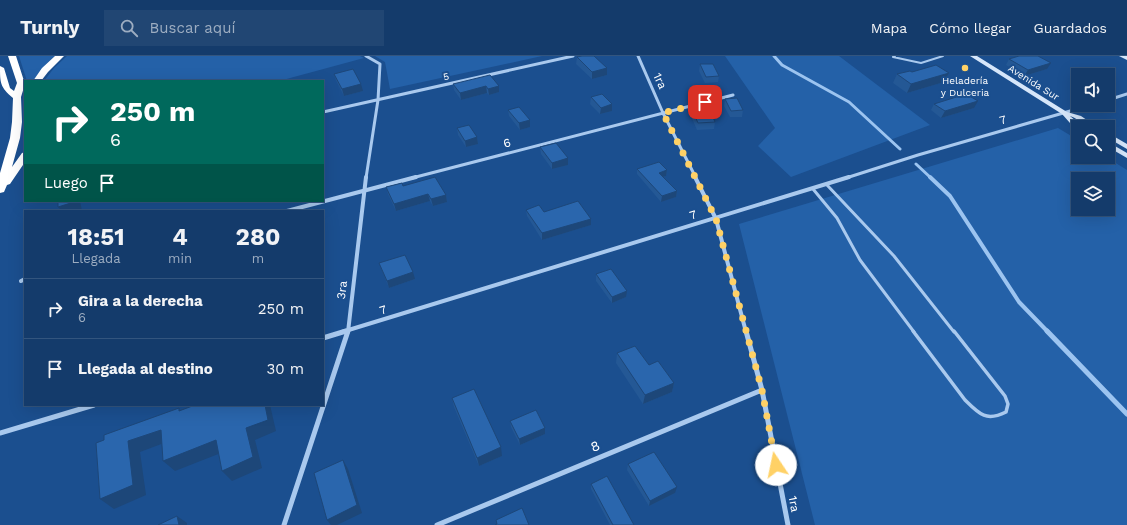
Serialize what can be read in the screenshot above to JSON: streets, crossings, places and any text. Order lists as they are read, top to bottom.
{
  "streets": {
    "street": [
      "5",
      "1ra",
      "Avenida Sur",
      "7",
      "6",
      "3ra",
      "8"
    ]
  },
  "crossings": [
    ["5", "3ra"],
    ["1ra", "7"],
    ["1ra", "6"],
    ["1ra", "8"],
    ["Avenida Sur", "7"],
    ["7", "3ra"],
    ["6", "3ra"]
  ],
  "places": ["Heladería y Dulceria"],
  "page": {
    "header": "Turnly",
    "search": "Buscar aquí",
    "nav": ["Mapa", "Cómo llegar", "Guardados"],
    "turn": ["250 m", "6"],
    "then": "Luego",
    "eta": [
      "18:51",
      "Llegada",
      "4",
      "min",
      "280",
      "m"
    ],
    "list": [
      {
        "name": "Gira a la derecha",
        "note": "6",
        "value": "250 m"
      },
      {
        "name": "Llegada al destino",
        "value": "30 m"
      }
    ]
  }
}
